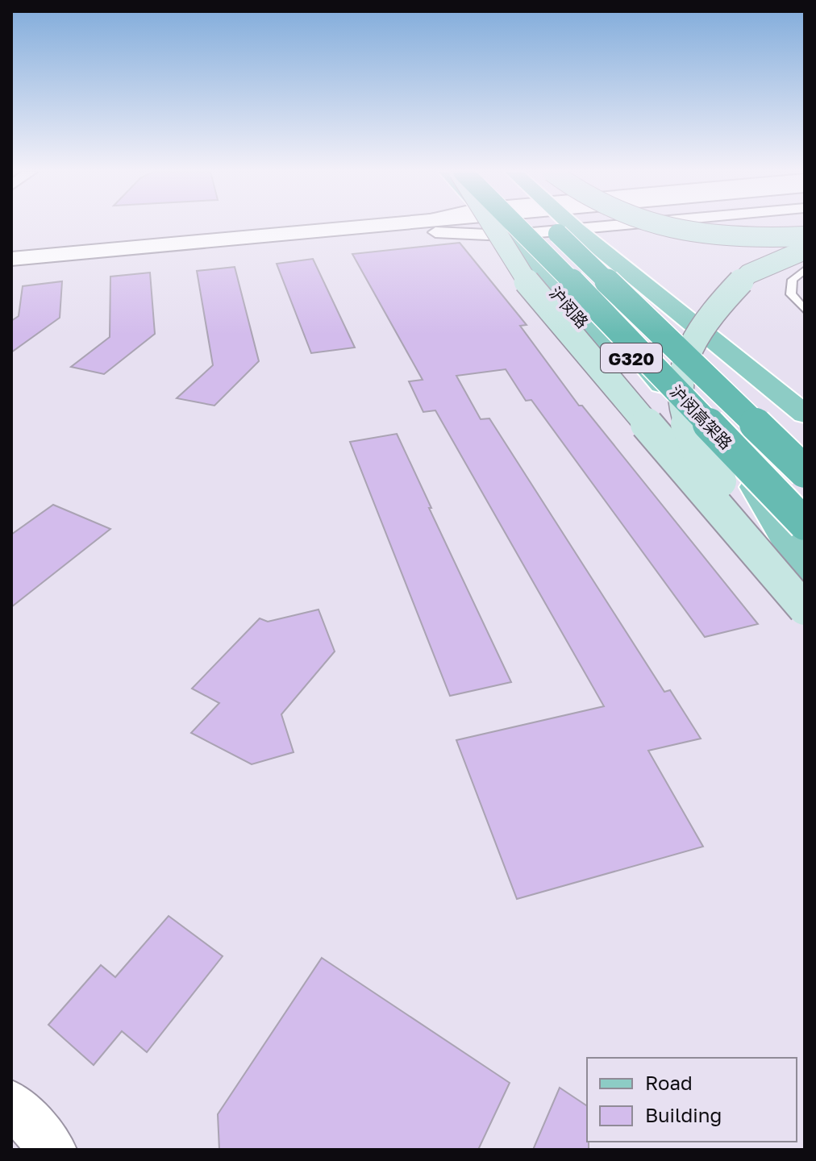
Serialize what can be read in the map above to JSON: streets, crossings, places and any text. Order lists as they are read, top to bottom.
{
  "streets": {
    "highway": ["沪闵高架路"],
    "main road": ["沪闵路", "G320"]
  },
  "legend": ["Road", "Building"]
}
